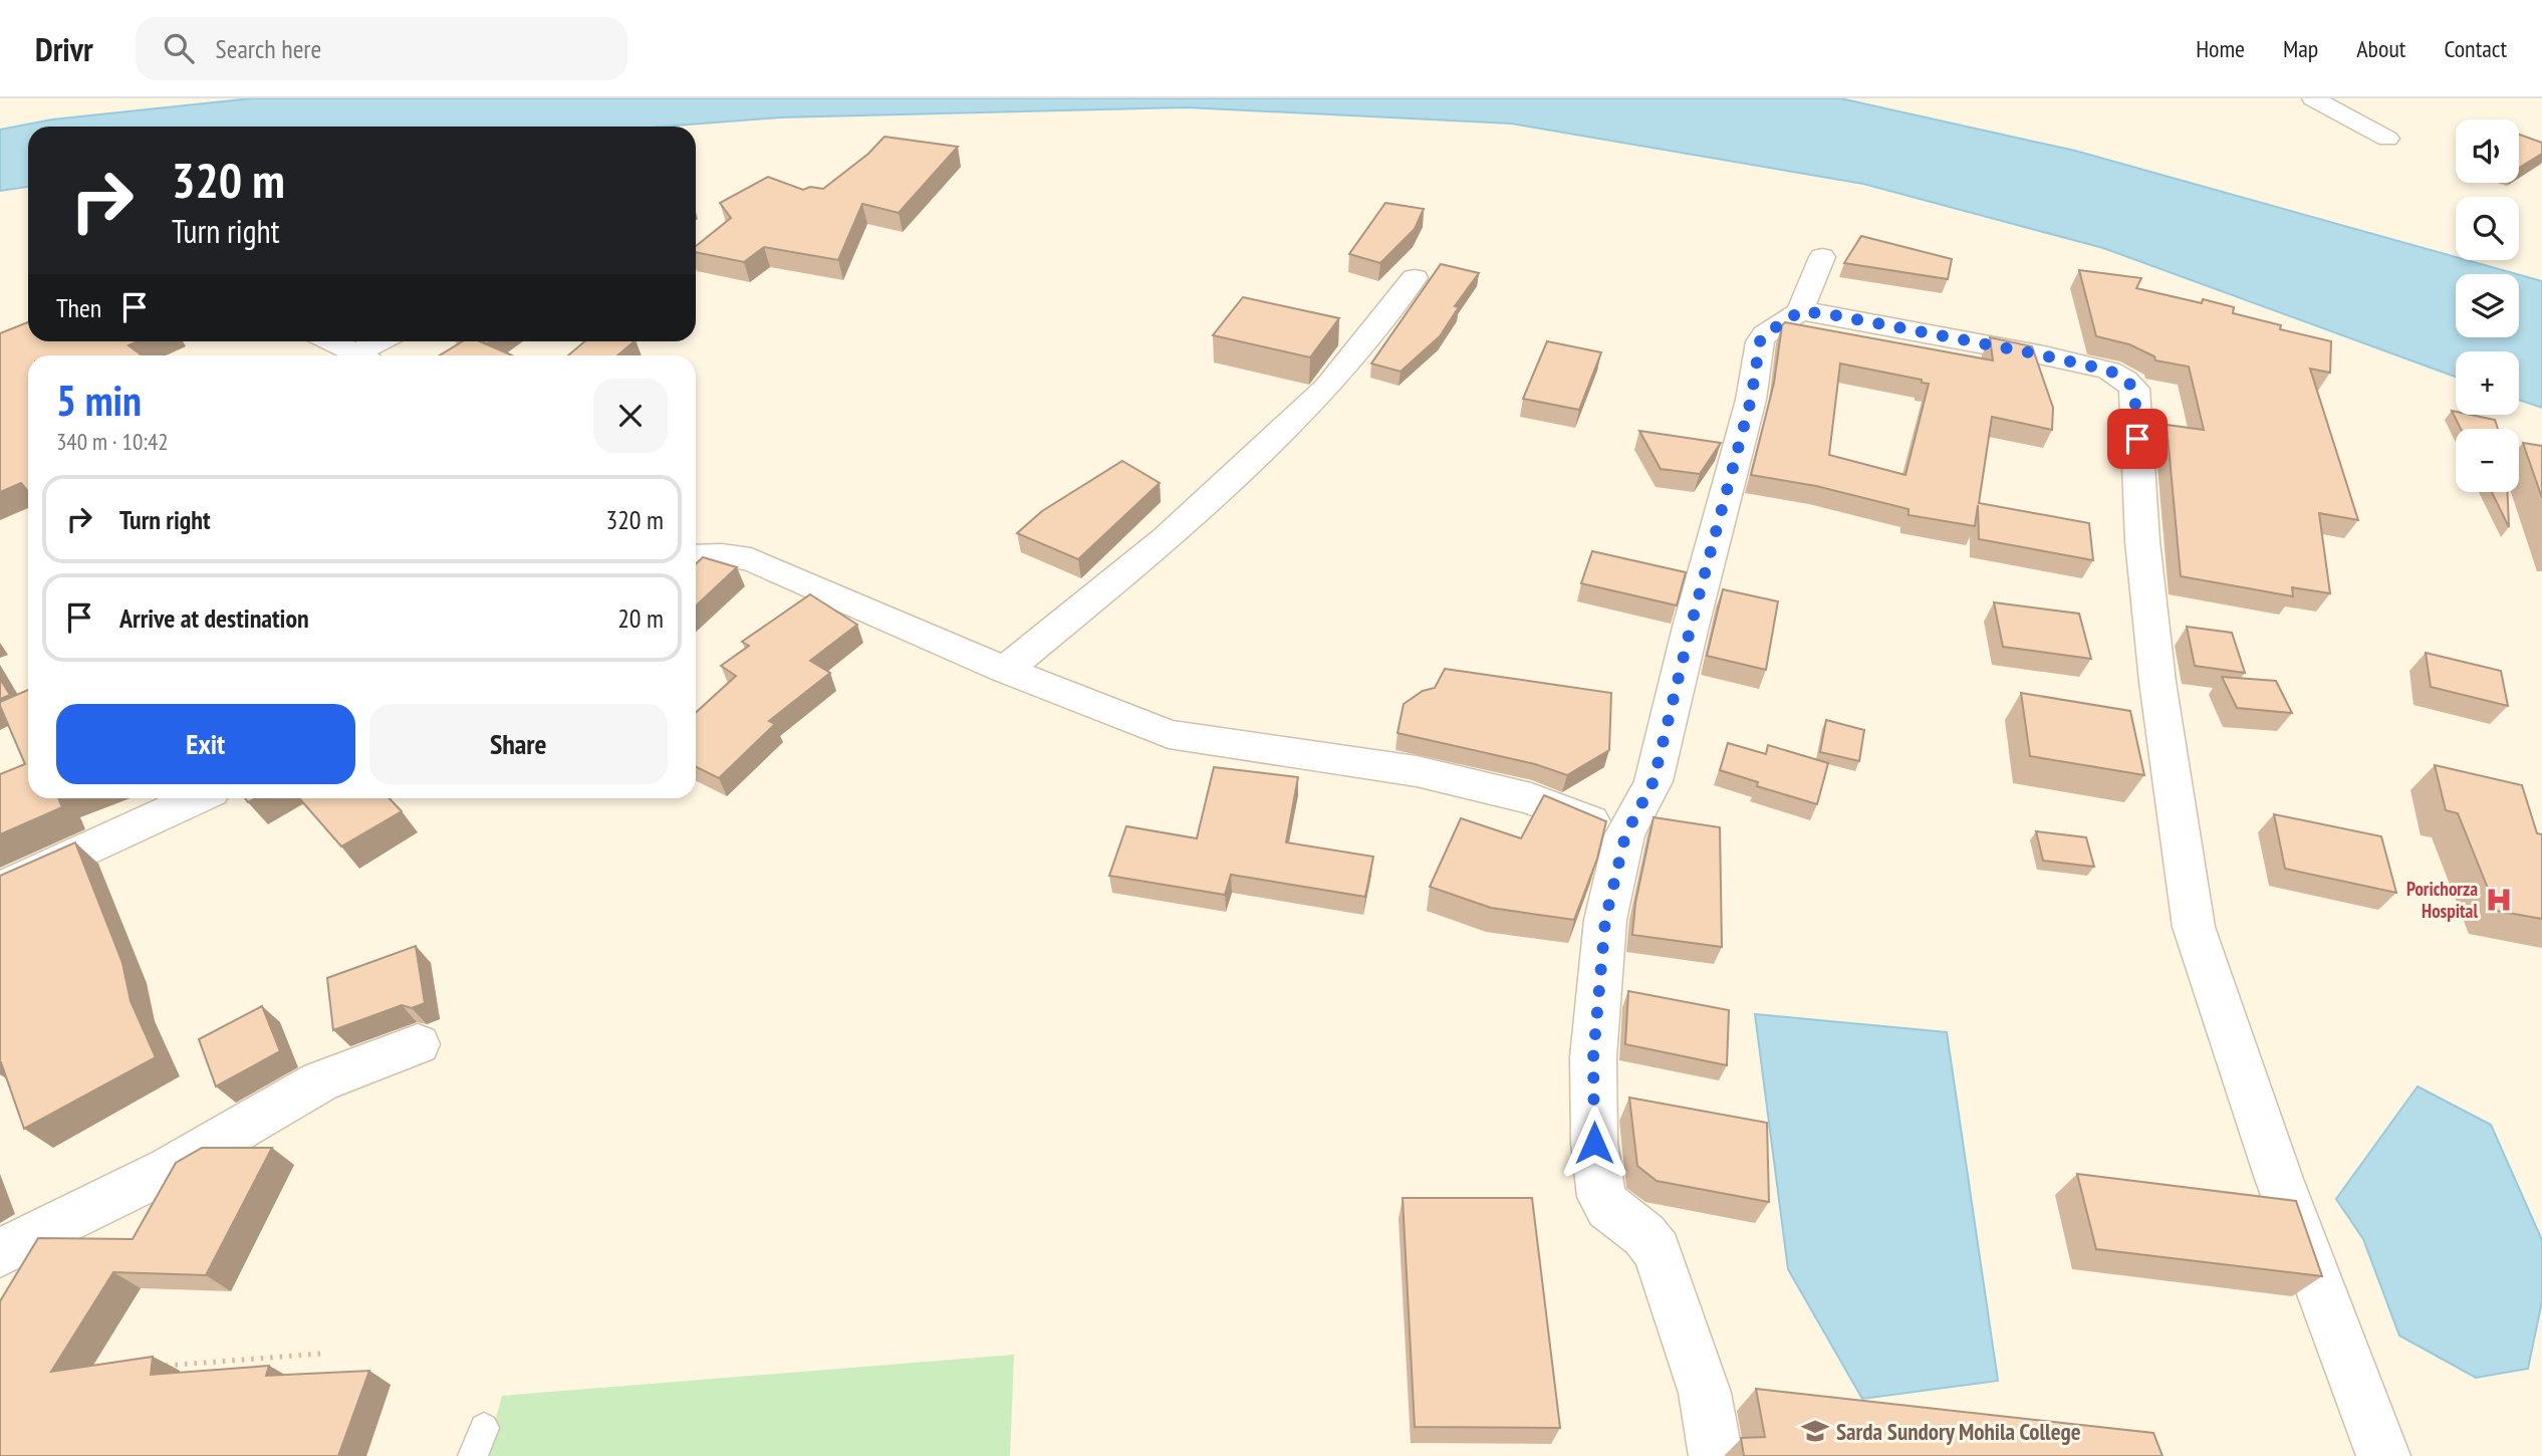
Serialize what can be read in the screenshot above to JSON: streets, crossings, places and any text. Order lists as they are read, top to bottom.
{
  "places": {
    "hospital": ["Porichorza Hospital"],
    "school or university": ["Sarda Sundory Mohila College"]
  },
  "page": {
    "header": "Drivr",
    "search": "Search here",
    "nav": [
      "Home",
      "Map",
      "About",
      "Contact"
    ],
    "map_buttons": ["+", "−"],
    "turn": ["320 m", "Turn right"],
    "then": "Then",
    "heading": ["5 min", "340 m · 10:42"],
    "list": [
      {
        "name": "Turn right",
        "value": "320 m"
      },
      {
        "name": "Arrive at destination",
        "value": "20 m"
      }
    ],
    "buttons": ["Exit", "Share"]
  }
}
